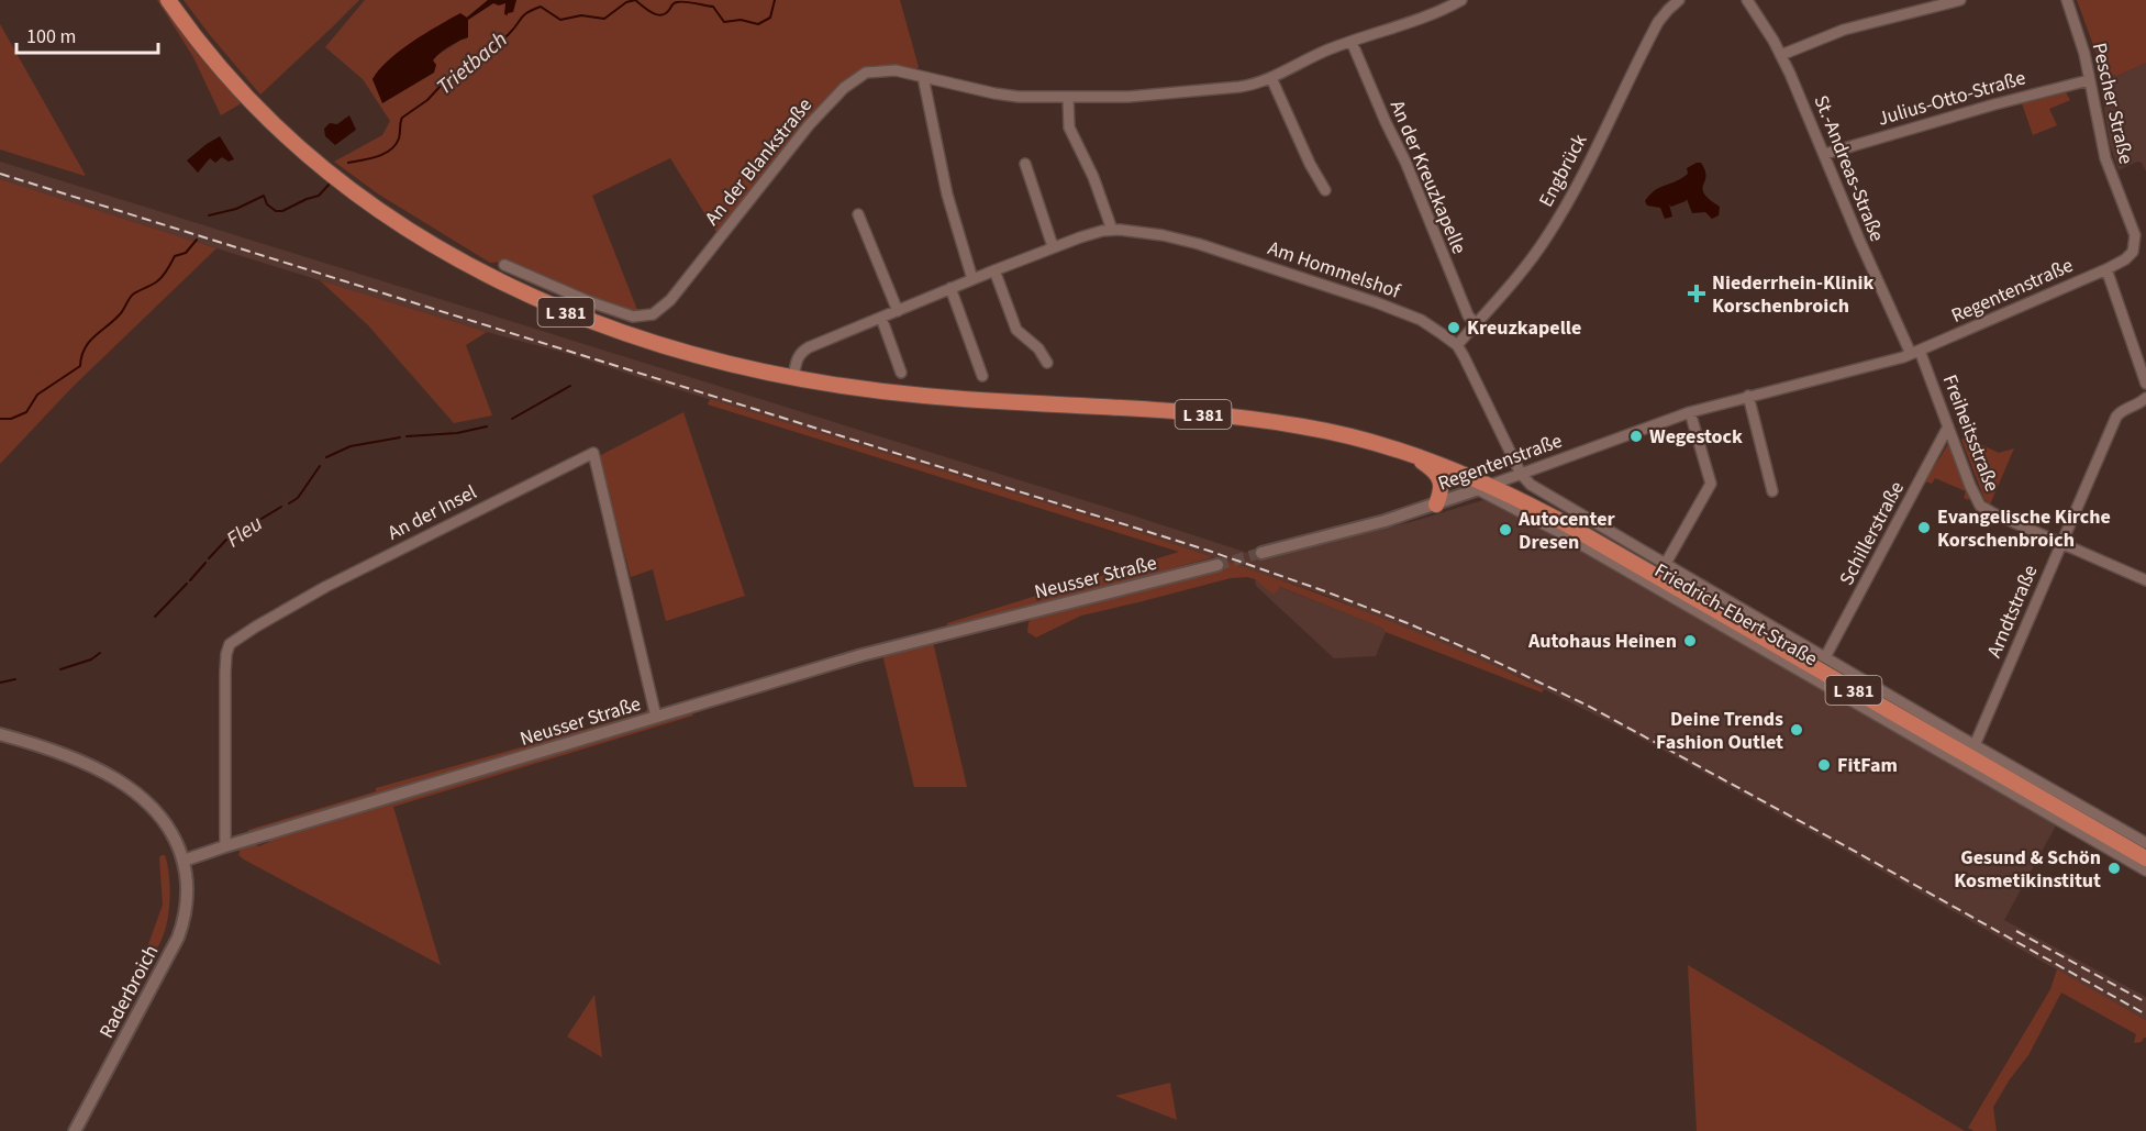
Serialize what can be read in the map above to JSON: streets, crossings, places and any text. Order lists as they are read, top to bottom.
{
  "streets": {
    "main road": ["L 381"],
    "street": [
      "Julius-Otto-Straße",
      "Pescher Straße",
      "An der Blankstraße",
      "St.-Andreas-Straße",
      "Engbrück",
      "An der Kreuzkapelle",
      "Am Hommelshof",
      "Regentenstraße",
      "Freiheitsstraße",
      "An der Insel",
      "Schillerstraße",
      "Neusser Straße",
      "Arndtstraße",
      "Friedrich-Ebert-Straße",
      "Raderbroich"
    ]
  },
  "crossings": [
    ["Julius-Otto-Straße", "Pescher Straße"],
    ["Julius-Otto-Straße", "St.-Andreas-Straße"],
    ["Pescher Straße", "Regentenstraße"],
    ["An der Blankstraße", "An der Kreuzkapelle"],
    ["St.-Andreas-Straße", "Regentenstraße"],
    ["St.-Andreas-Straße", "Freiheitsstraße"],
    ["Engbrück", "An der Kreuzkapelle"],
    ["Engbrück", "Am Hommelshof"],
    ["Am Hommelshof", "Regentenstraße"],
    ["Am Hommelshof", "L 381"],
    ["Am Hommelshof", "Friedrich-Ebert-Straße"],
    ["Regentenstraße", "L 381"],
    ["Regentenstraße", "Freiheitsstraße"],
    ["Regentenstraße", "Friedrich-Ebert-Straße"],
    ["L 381", "Friedrich-Ebert-Straße"],
    ["Freiheitsstraße", "Schillerstraße"],
    ["Freiheitsstraße", "Arndtstraße"],
    ["An der Insel", "Neusser Straße"],
    ["Schillerstraße", "Friedrich-Ebert-Straße"],
    ["Neusser Straße", "Raderbroich"],
    ["Arndtstraße", "Friedrich-Ebert-Straße"]
  ],
  "water": ["Trietbach", "Fleu"],
  "places": {
    "health": ["Niederrhein-Klinik Korschenbroich"],
    "other": [
      "Kreuzkapelle",
      "Wegestock",
      "Evangelische Kirche Korschenbroich",
      "Autocenter Dresen",
      "Autohaus Heinen",
      "Deine Trends Fashion Outlet",
      "FitFam",
      "Gesund & Schön Kosmetikinstitut"
    ]
  },
  "scale_bar": "100 m"
}
